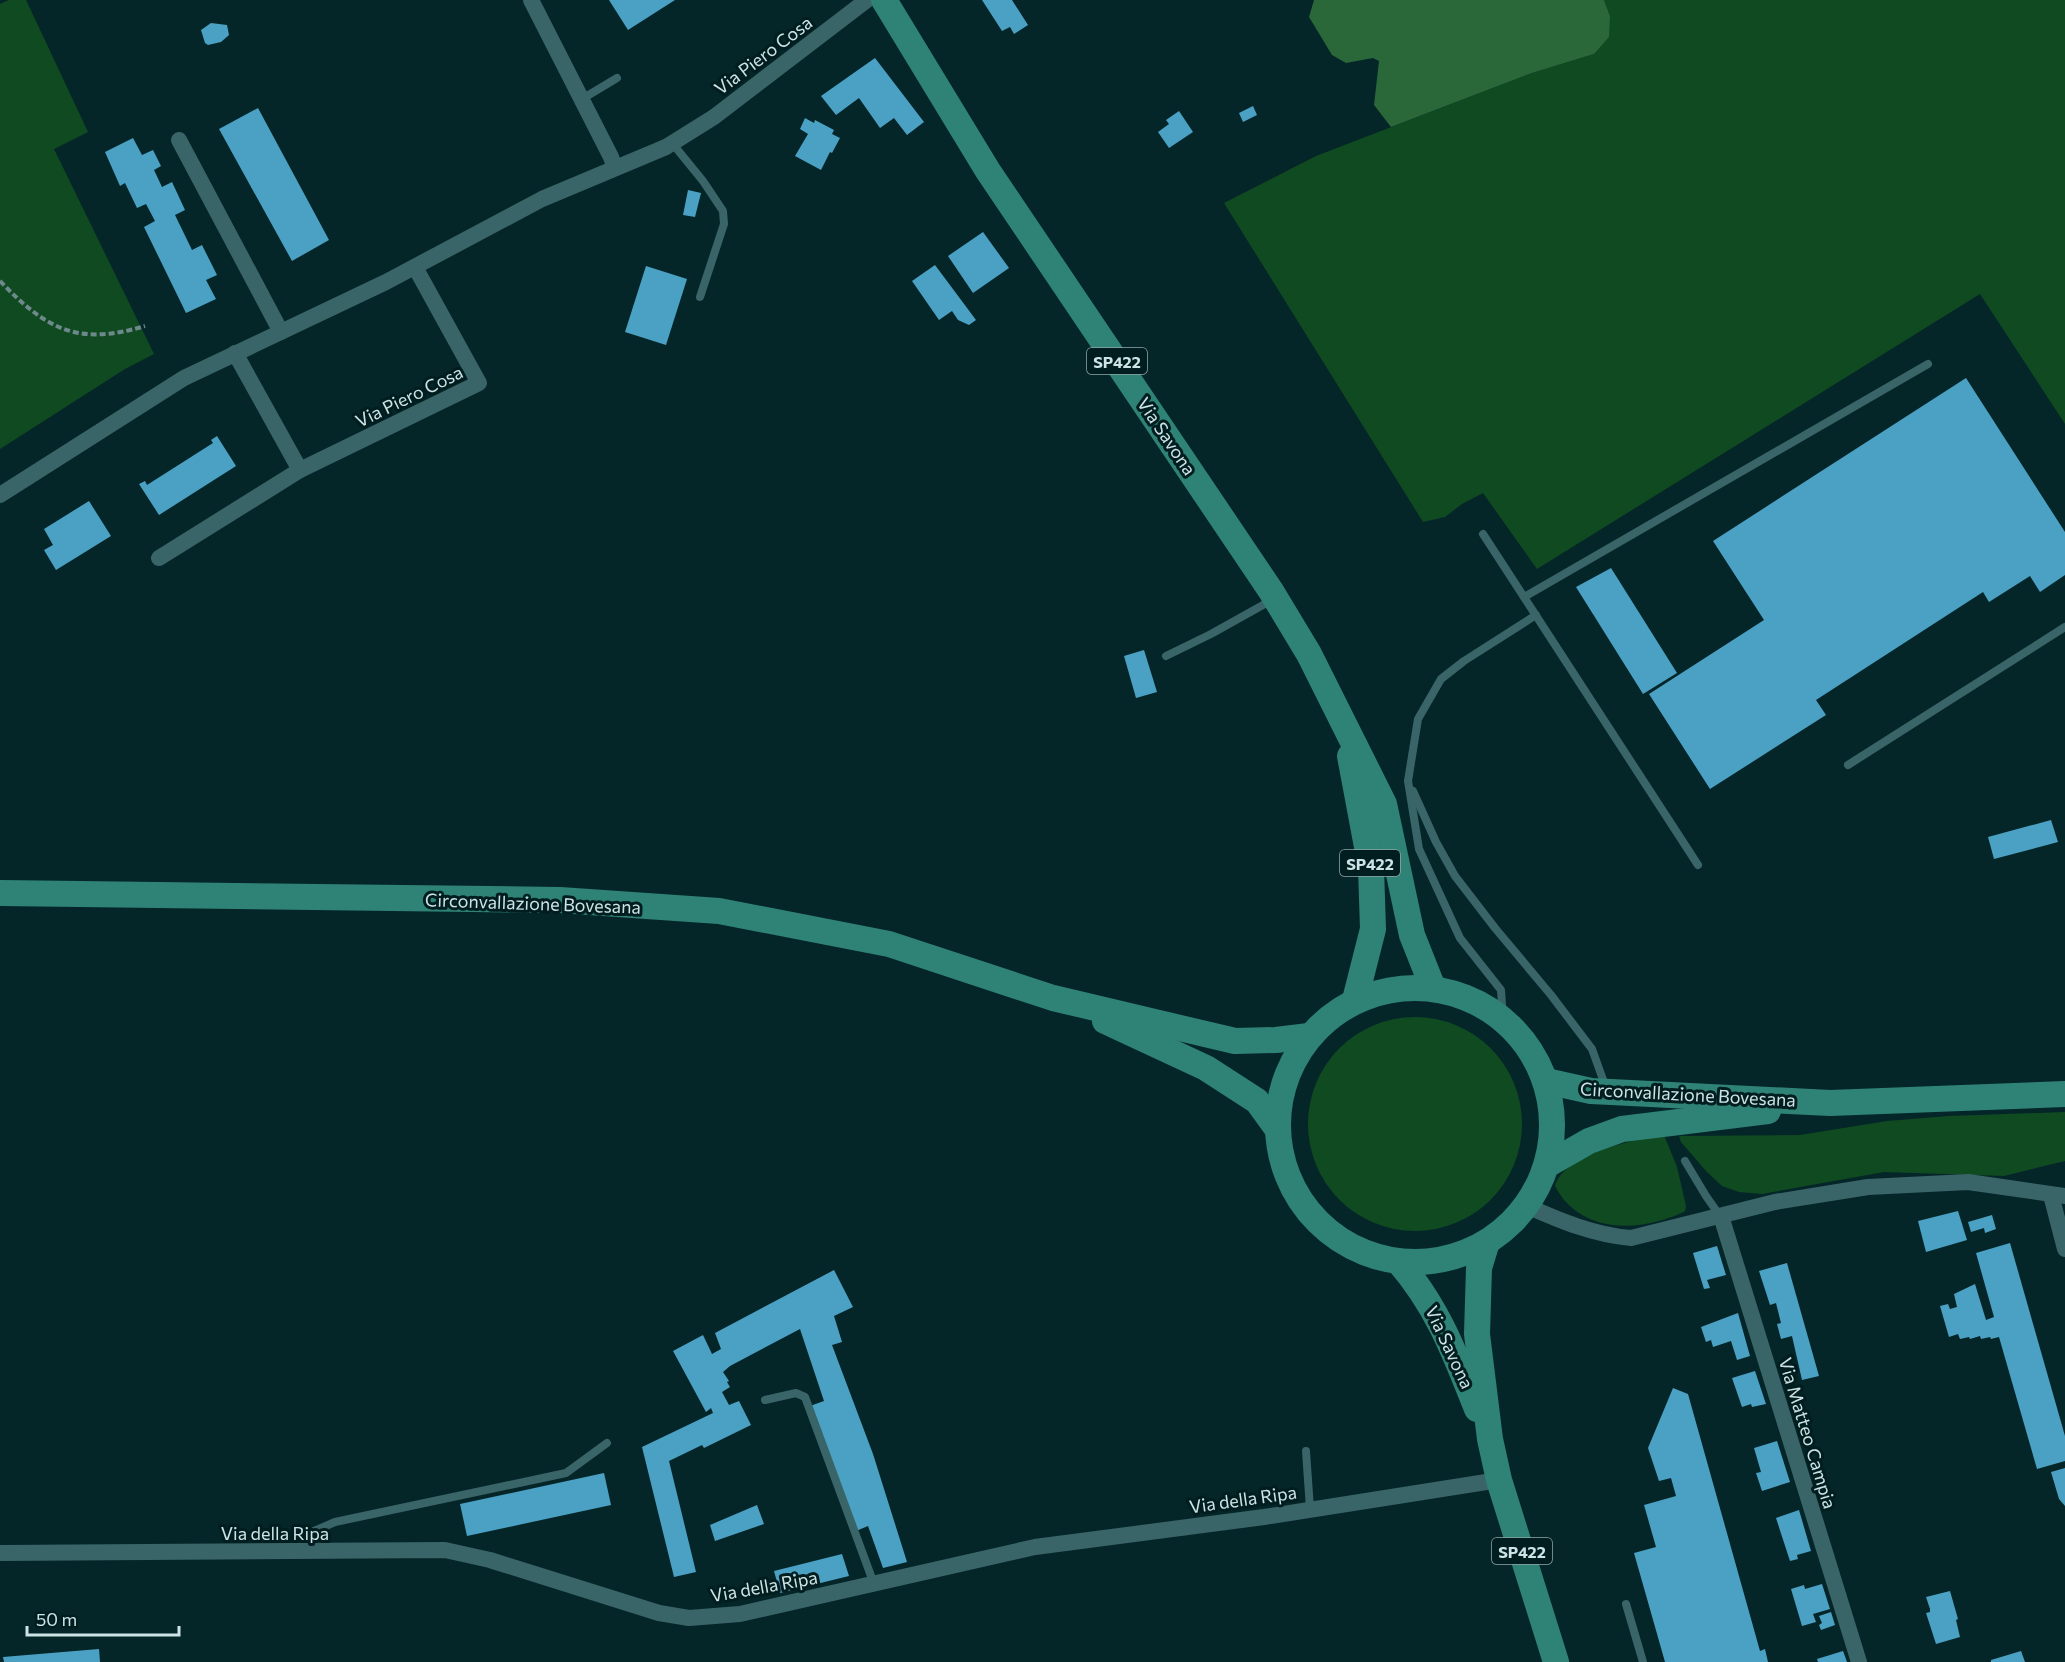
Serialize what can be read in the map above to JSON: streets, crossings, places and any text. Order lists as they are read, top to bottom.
{
  "streets": {
    "main road": ["SP422", "Via Savona", "Circonvallazione Bovesana"],
    "street": ["Via Piero Cosa", "Via Matteo Campia", "Via della Ripa"]
  },
  "crossings": [
    ["Via Savona", "Via della Ripa"]
  ],
  "scale_bar": "50 m"
}
